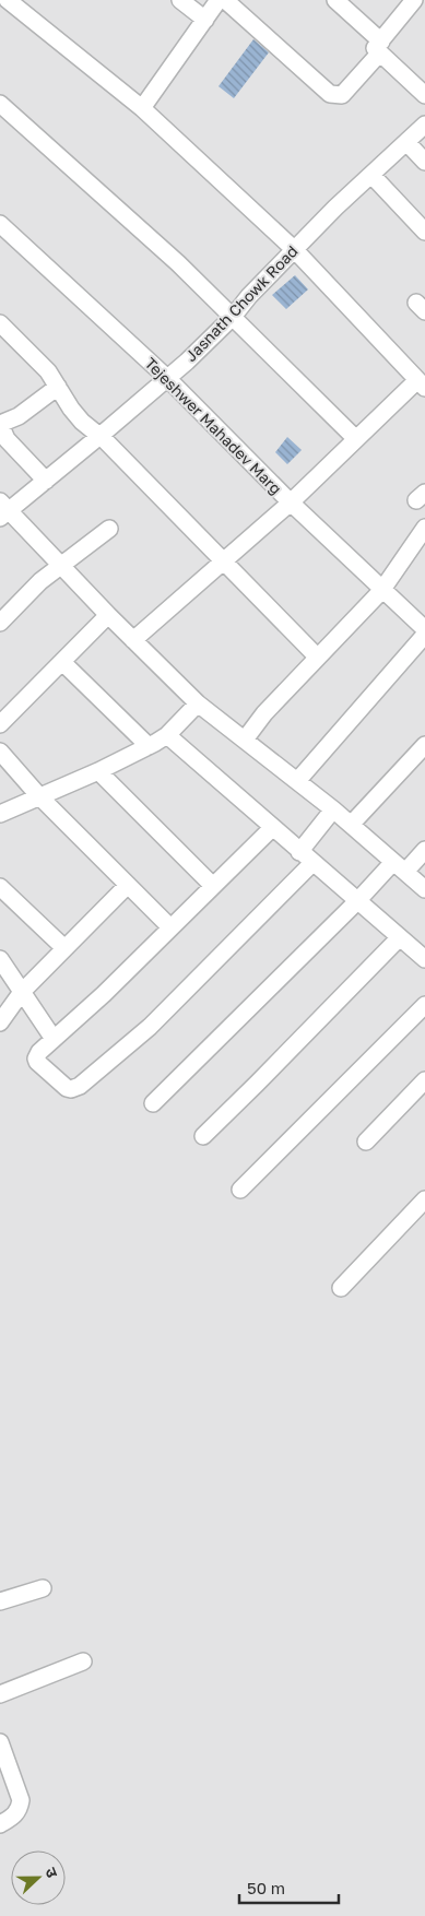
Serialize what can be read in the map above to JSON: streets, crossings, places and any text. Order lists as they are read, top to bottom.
{
  "streets": {
    "street": ["Jasnath Chowk Road", "Tejeshwer Mahadev Marg"]
  },
  "crossings": [
    ["Jasnath Chowk Road", "Tejeshwer Mahadev Marg"]
  ],
  "scale_bar": "50 m",
  "north": "right"
}
